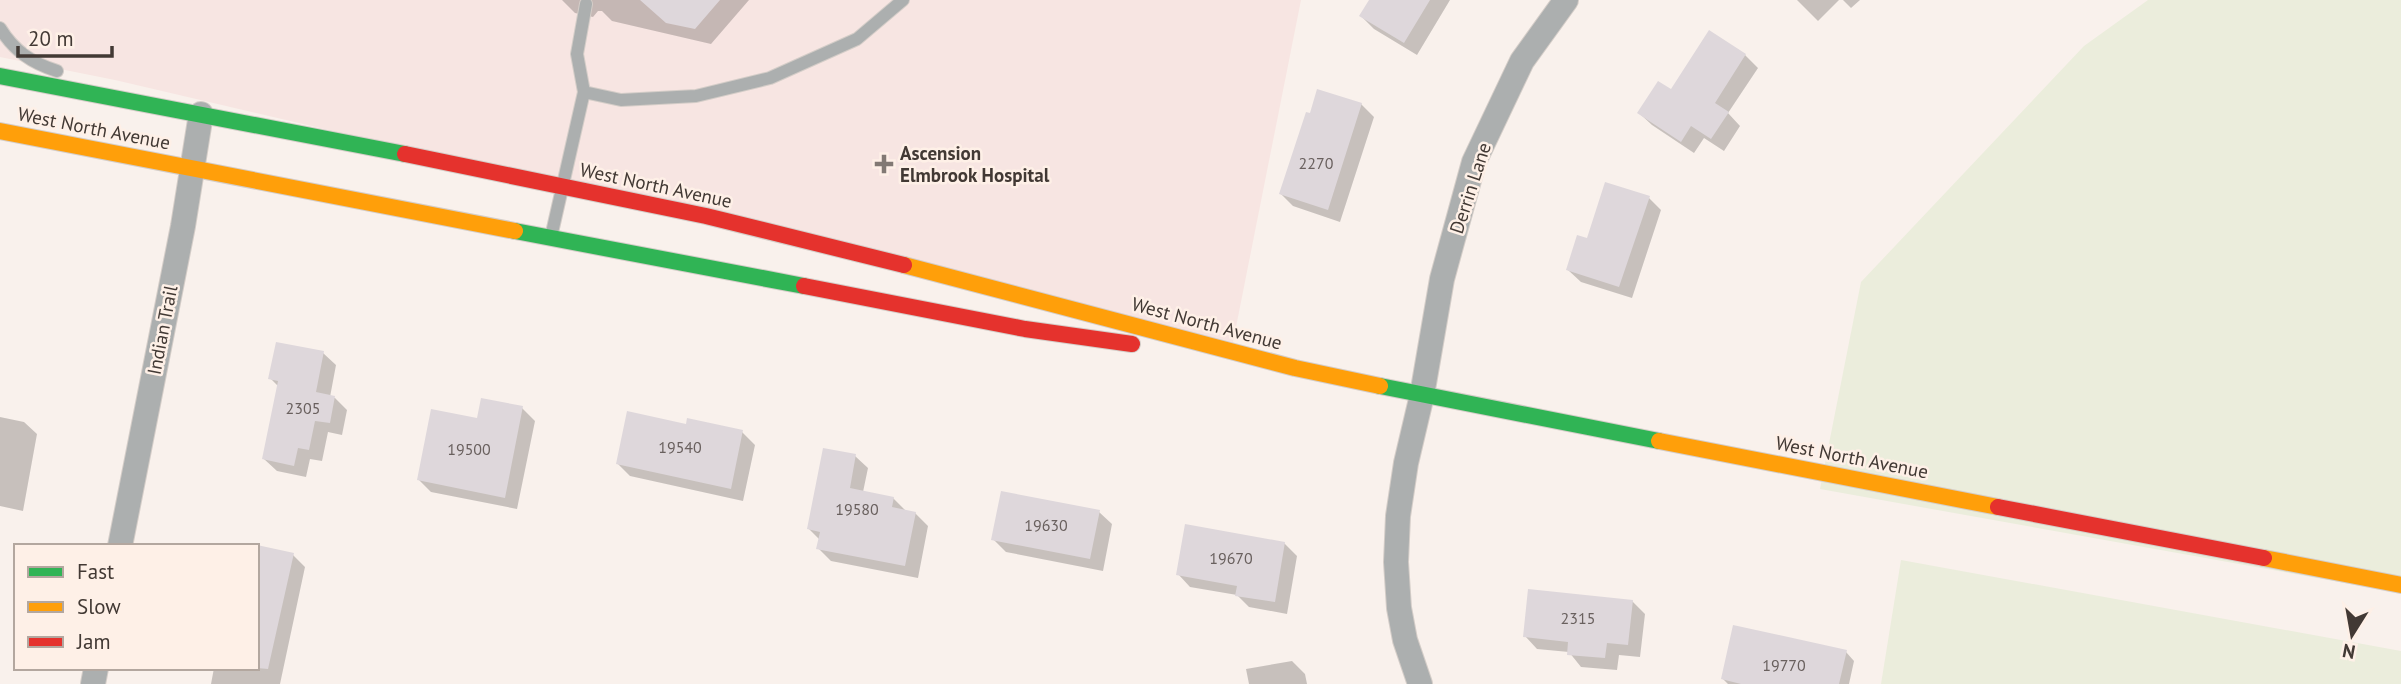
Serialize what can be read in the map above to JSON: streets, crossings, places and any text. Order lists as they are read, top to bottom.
{
  "streets": {
    "main road": ["West North Avenue"],
    "street": ["Derrin Lane", "Indian Trail"]
  },
  "crossings": [
    ["West North Avenue", "Derrin Lane"],
    ["West North Avenue", "Indian Trail"]
  ],
  "places": {
    "health": ["Ascension Elmbrook Hospital"]
  },
  "house_numbers": [
    "2270",
    "2305",
    "19540",
    "19500",
    "19580",
    "19630",
    "19670",
    "2315",
    "19770"
  ],
  "legend": ["Fast", "Slow", "Jam"],
  "scale_bar": "20 m",
  "north": "bottom"
}
